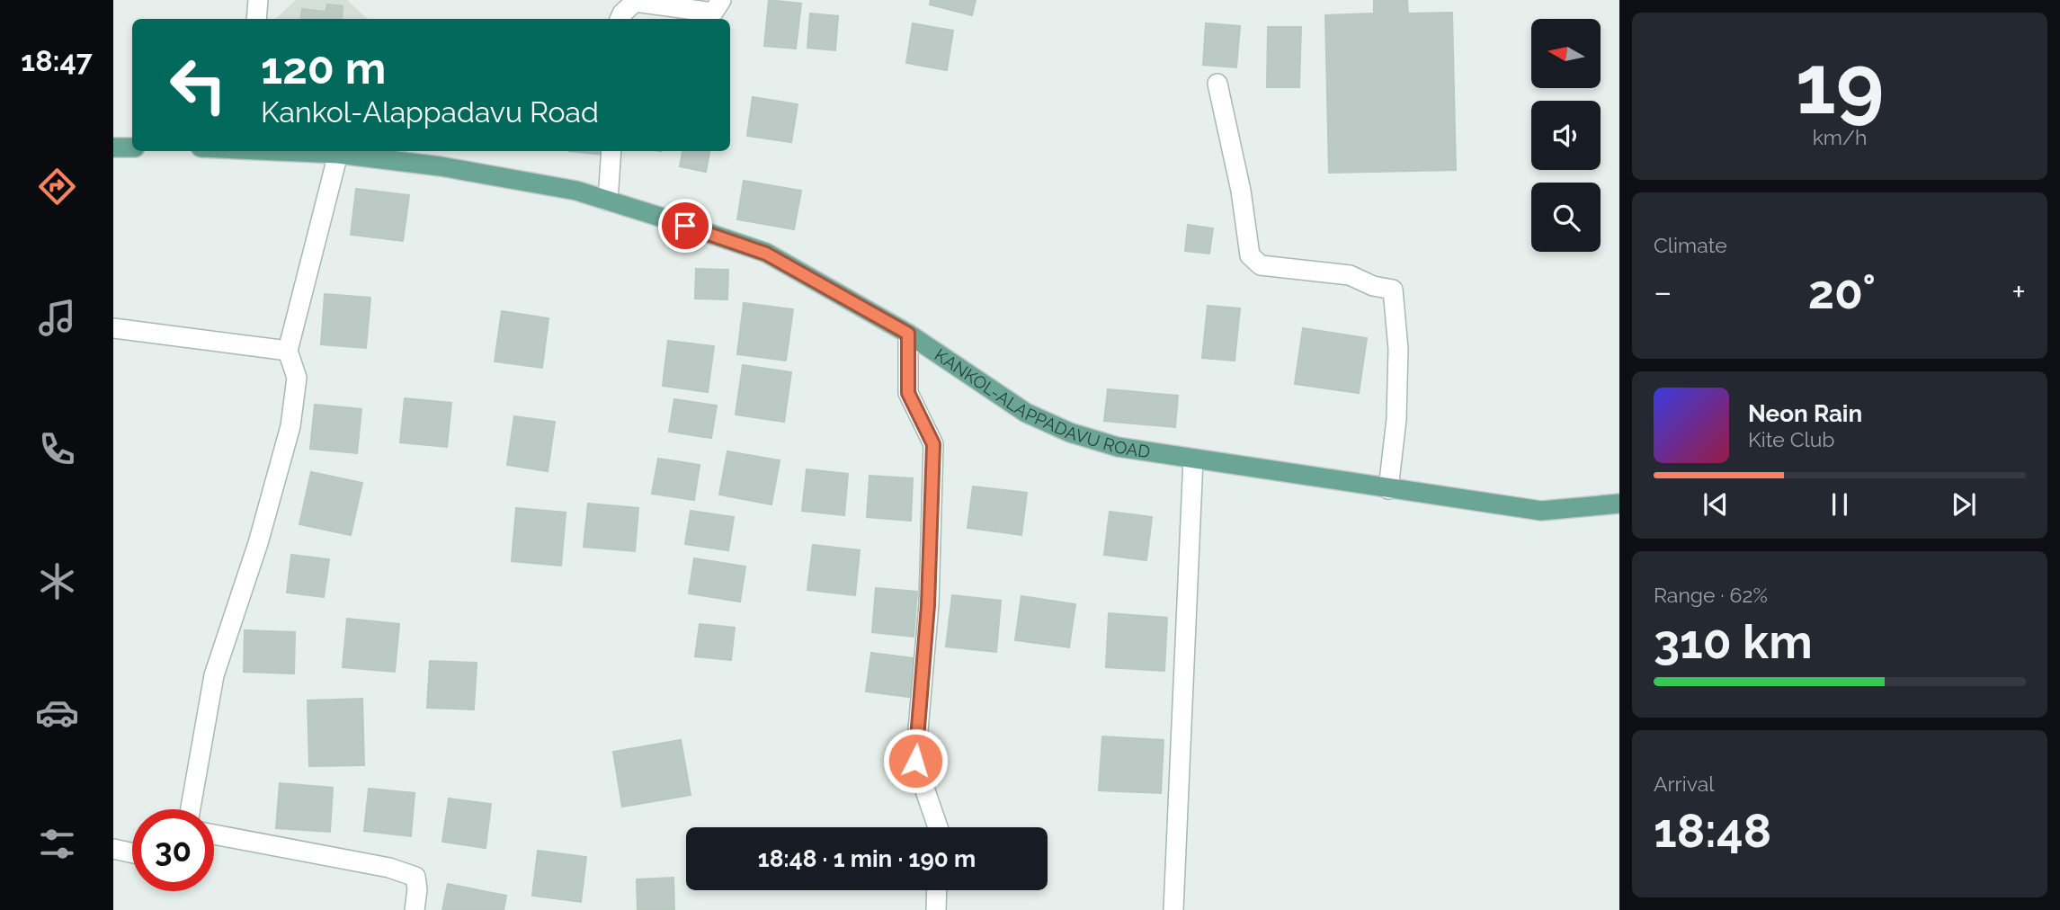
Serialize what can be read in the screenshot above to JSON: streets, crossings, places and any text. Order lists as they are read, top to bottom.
{
  "streets": {
    "main road": ["KANKOL-ALAPPADAVU ROAD"]
  },
  "north": "left",
  "page": {
    "tabs": "18:47",
    "tile": [
      ["19", "km/h"],
      "Climate",
      ["Range · 62%", "310 km"],
      ["Arrival", "18:48"]
    ],
    "turn": ["120 m", "Kankol-Alappadavu Road"],
    "heat": ["−", "20°", "+"],
    "song": ["Neon Rain", "Kite Club"],
    "limit": "30",
    "trip": "18:48 · 1 min · 190 m"
  }
}
